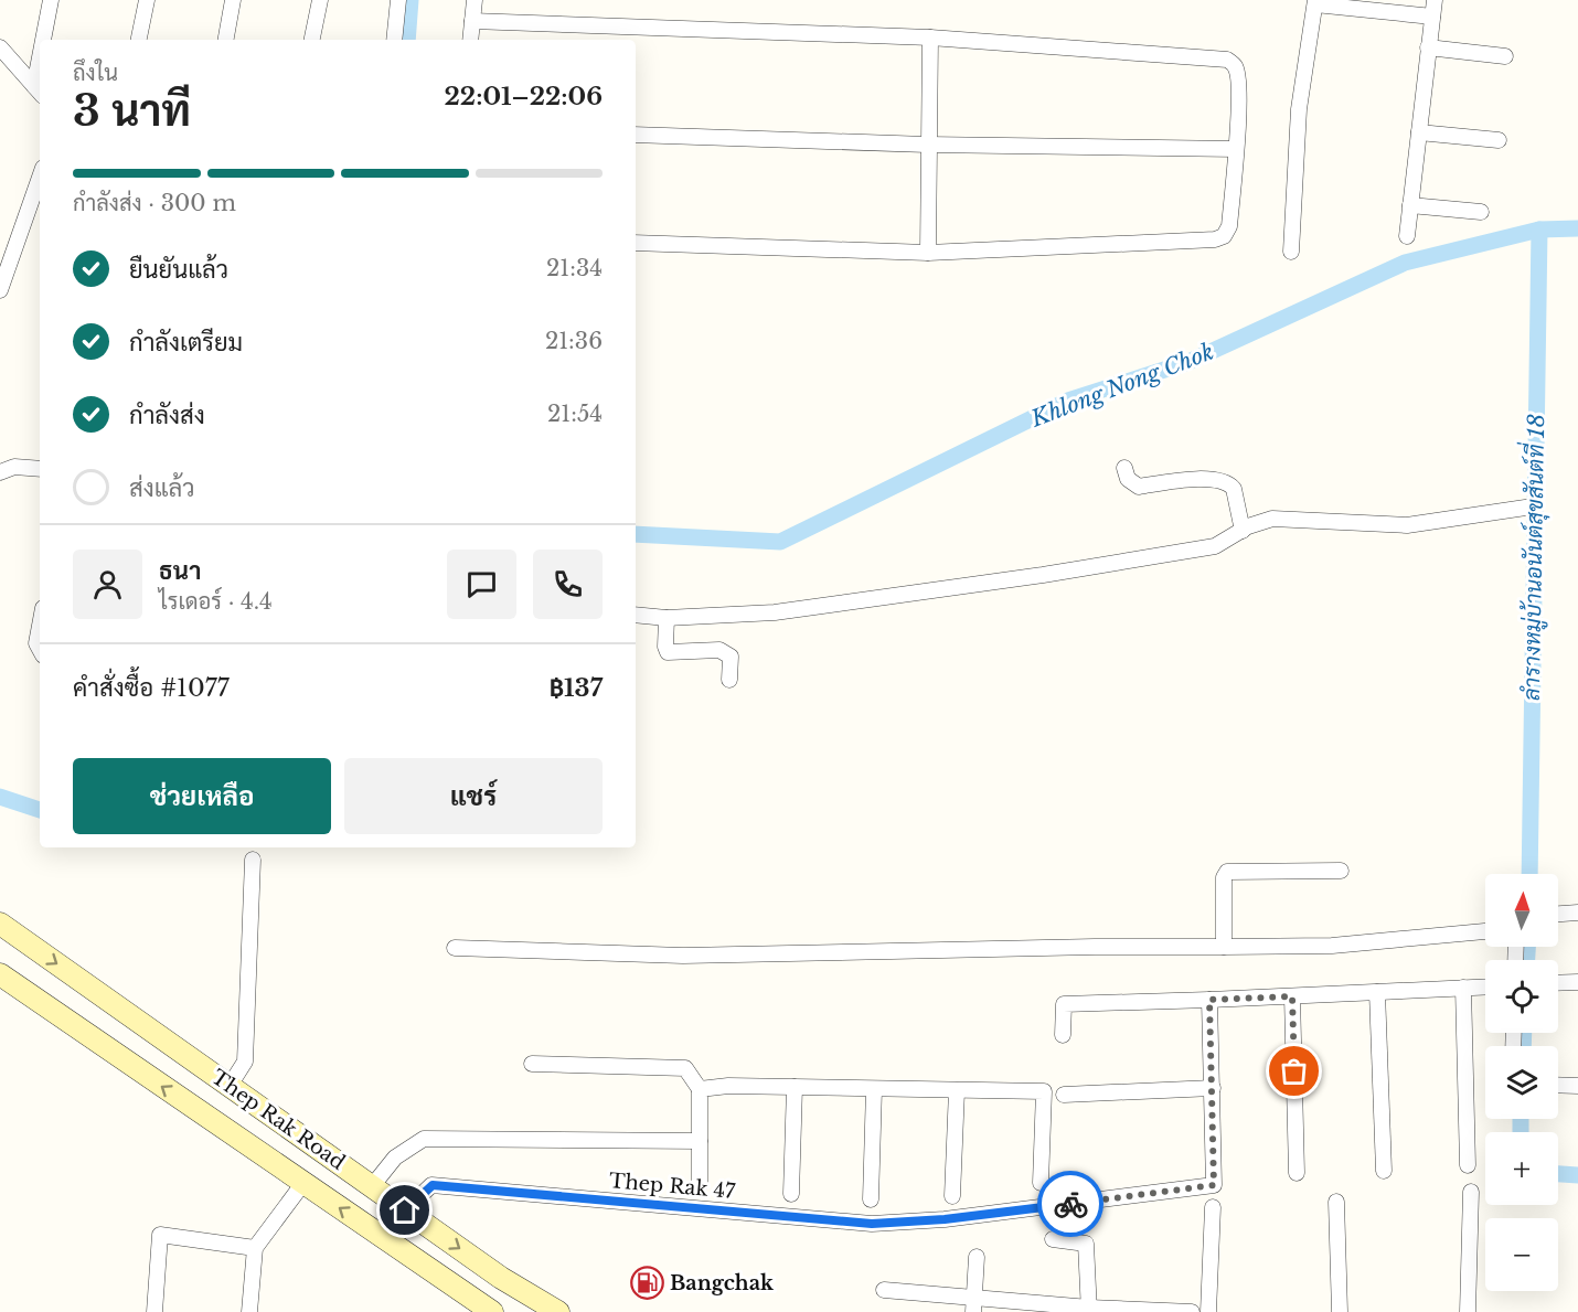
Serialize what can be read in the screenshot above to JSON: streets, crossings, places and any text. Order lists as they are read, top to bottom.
{
  "streets": {
    "main road": ["Thep Rak Road"],
    "street": ["Thep Rak 47"]
  },
  "crossings": [
    ["Thep Rak Road", "Thep Rak 47"]
  ],
  "water": ["Khlong Nong Chok", "ลำรางหมู่บ้านอนันต์สุขสันต์ที่ 18"],
  "places": {
    "fuel station": ["Bangchak"]
  },
  "north": "top",
  "page": {
    "heading": ["3 นาที", "ถึงใน", "22:01–22:06"],
    "panel": [
      "ธนา",
      "ไรเดอร์ · 4.4",
      "คำสั่งซื้อ #1077",
      "฿137"
    ],
    "bar": "กำลังส่ง · 300 m",
    "list": [
      ["ยืนยันแล้ว", "21:34"],
      ["กำลังเตรียม", "21:36"],
      ["กำลังส่ง", "21:54"],
      "ส่งแล้ว"
    ],
    "buttons": ["ช่วยเหลือ", "แชร์"],
    "map_buttons": ["+", "−"]
  }
}
